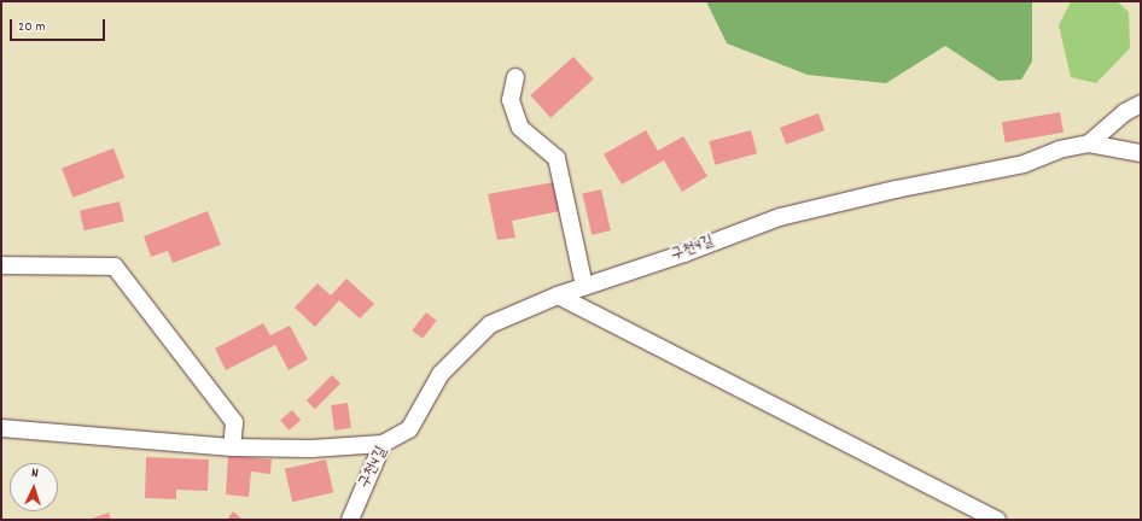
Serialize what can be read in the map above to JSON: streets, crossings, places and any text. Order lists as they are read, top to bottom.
{
  "streets": {
    "lane": ["구천4길"]
  },
  "scale_bar": "20 m",
  "north": "top"
}
